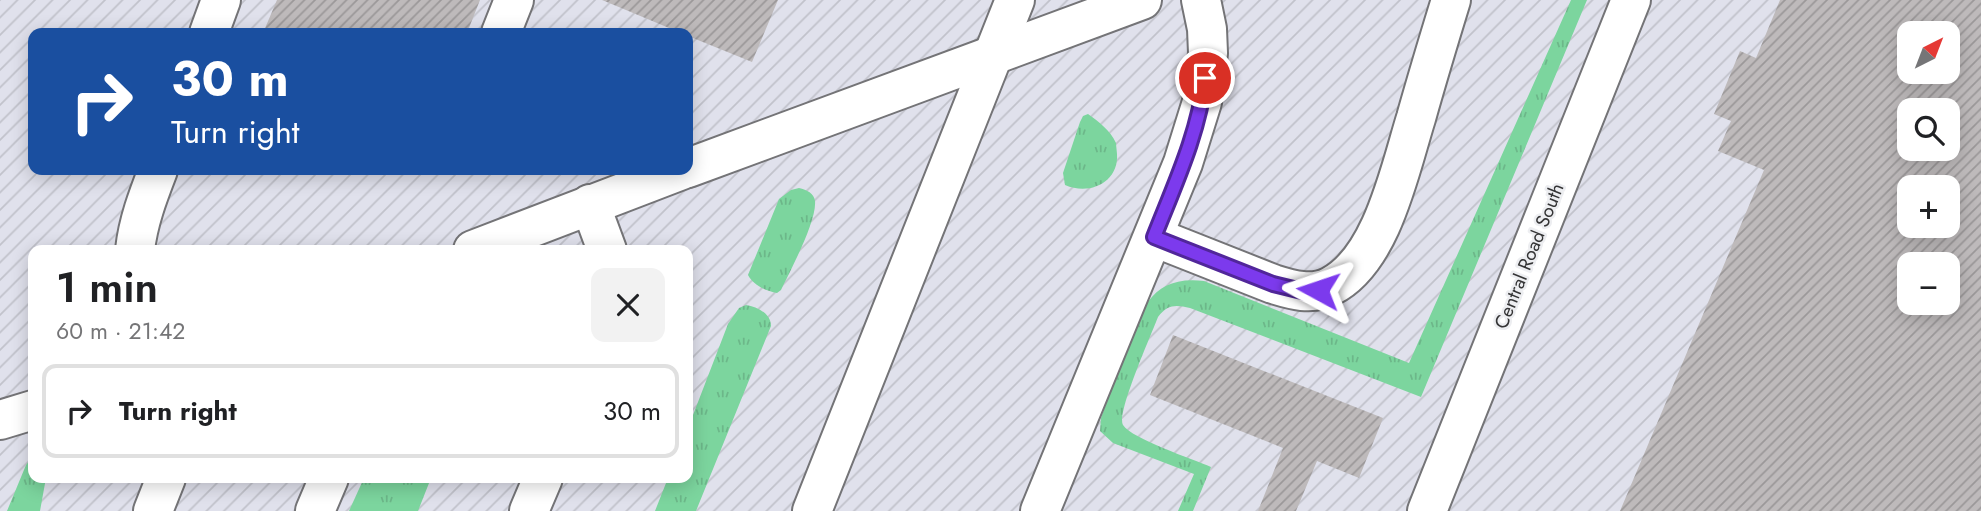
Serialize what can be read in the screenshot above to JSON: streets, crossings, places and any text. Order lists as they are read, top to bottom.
{
  "streets": {
    "lane": ["Central Road South"]
  },
  "north": "top right",
  "page": {
    "map_buttons": ["+", "−"],
    "turn": ["30 m", "Turn right"],
    "heading": ["1 min", "60 m · 21:42"],
    "list": [
      {
        "name": "Turn right",
        "value": "30 m"
      }
    ]
  }
}
